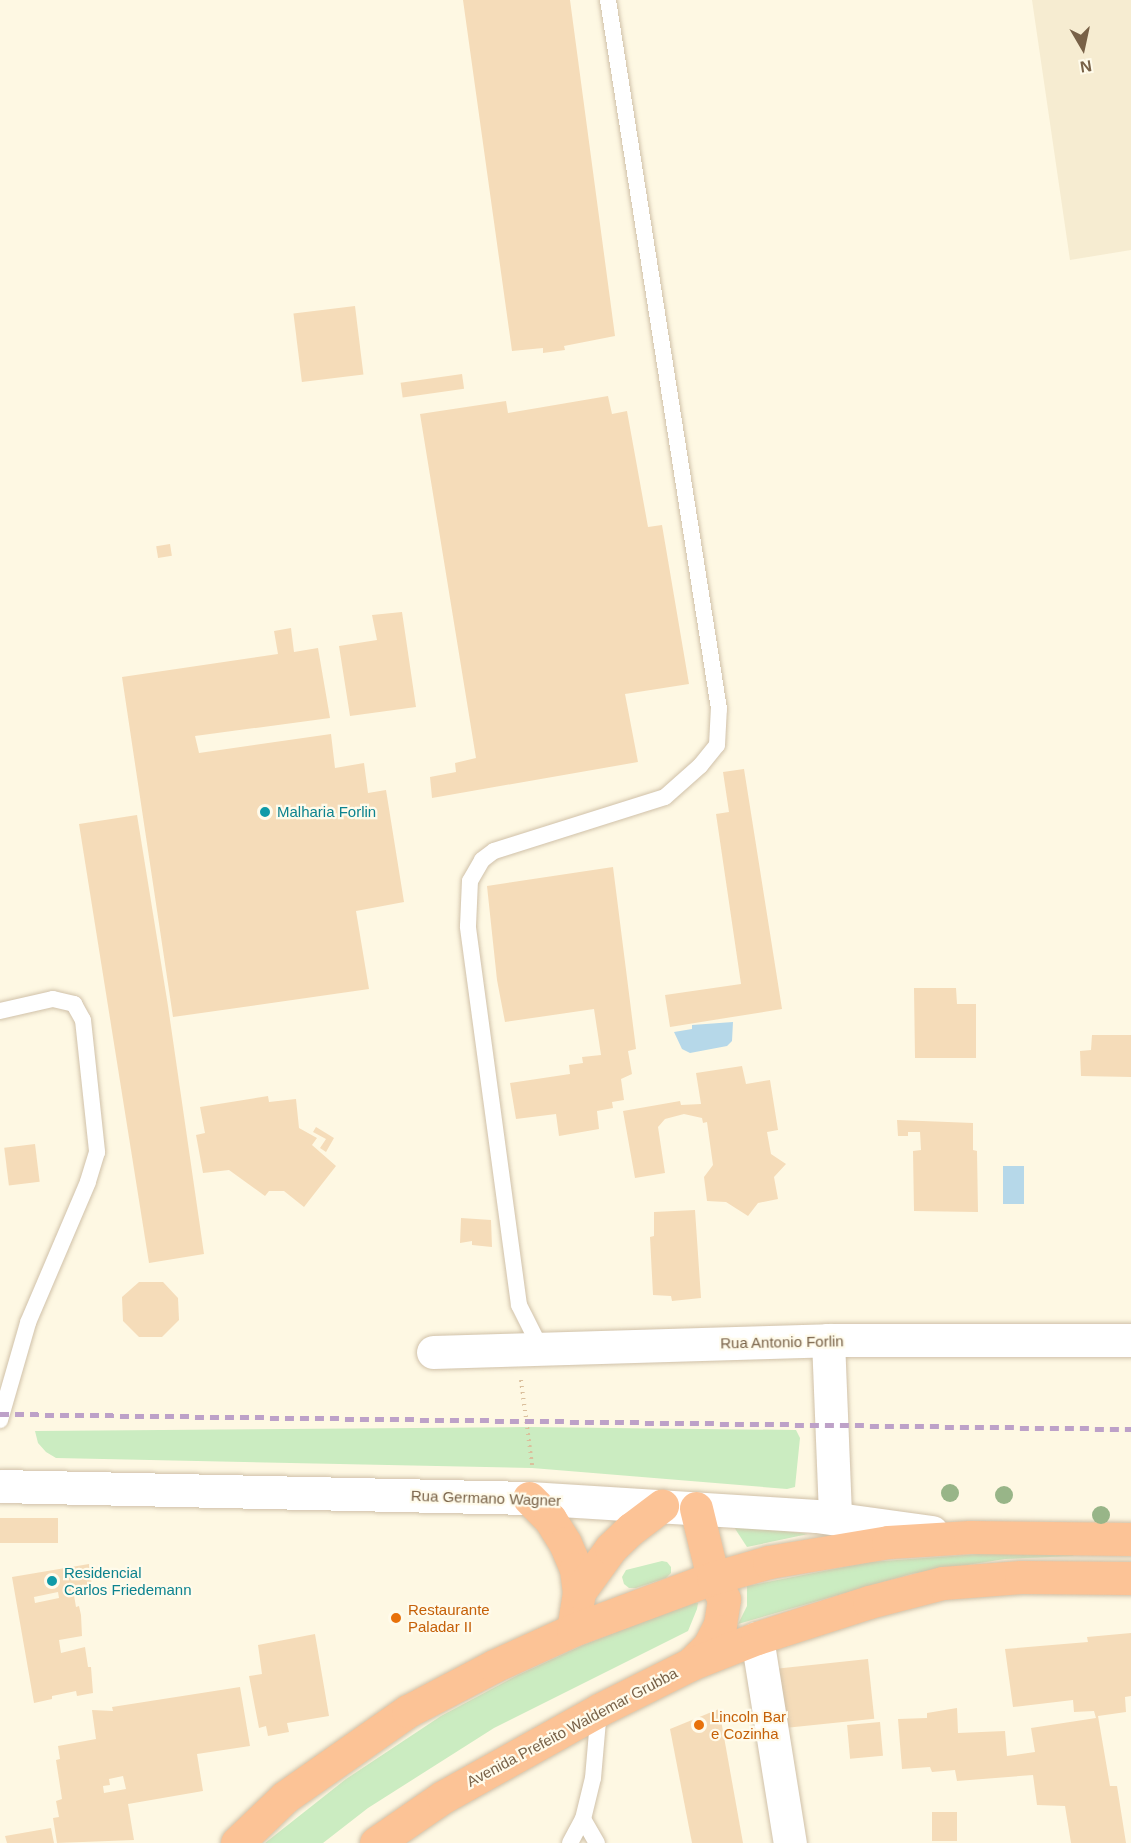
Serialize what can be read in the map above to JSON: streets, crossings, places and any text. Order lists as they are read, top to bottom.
{
  "streets": {
    "highway": ["Avenida Prefeito Waldemar Grubba"],
    "street": ["Rua Antonio Forlin", "Rua Germano Wagner"]
  },
  "places": [
    "Malharia Forlin",
    "Residencial Carlos Friedemann",
    "Restaurante Paladar II",
    "Lincoln Bar e Cozinha"
  ],
  "north": "bottom"
}
